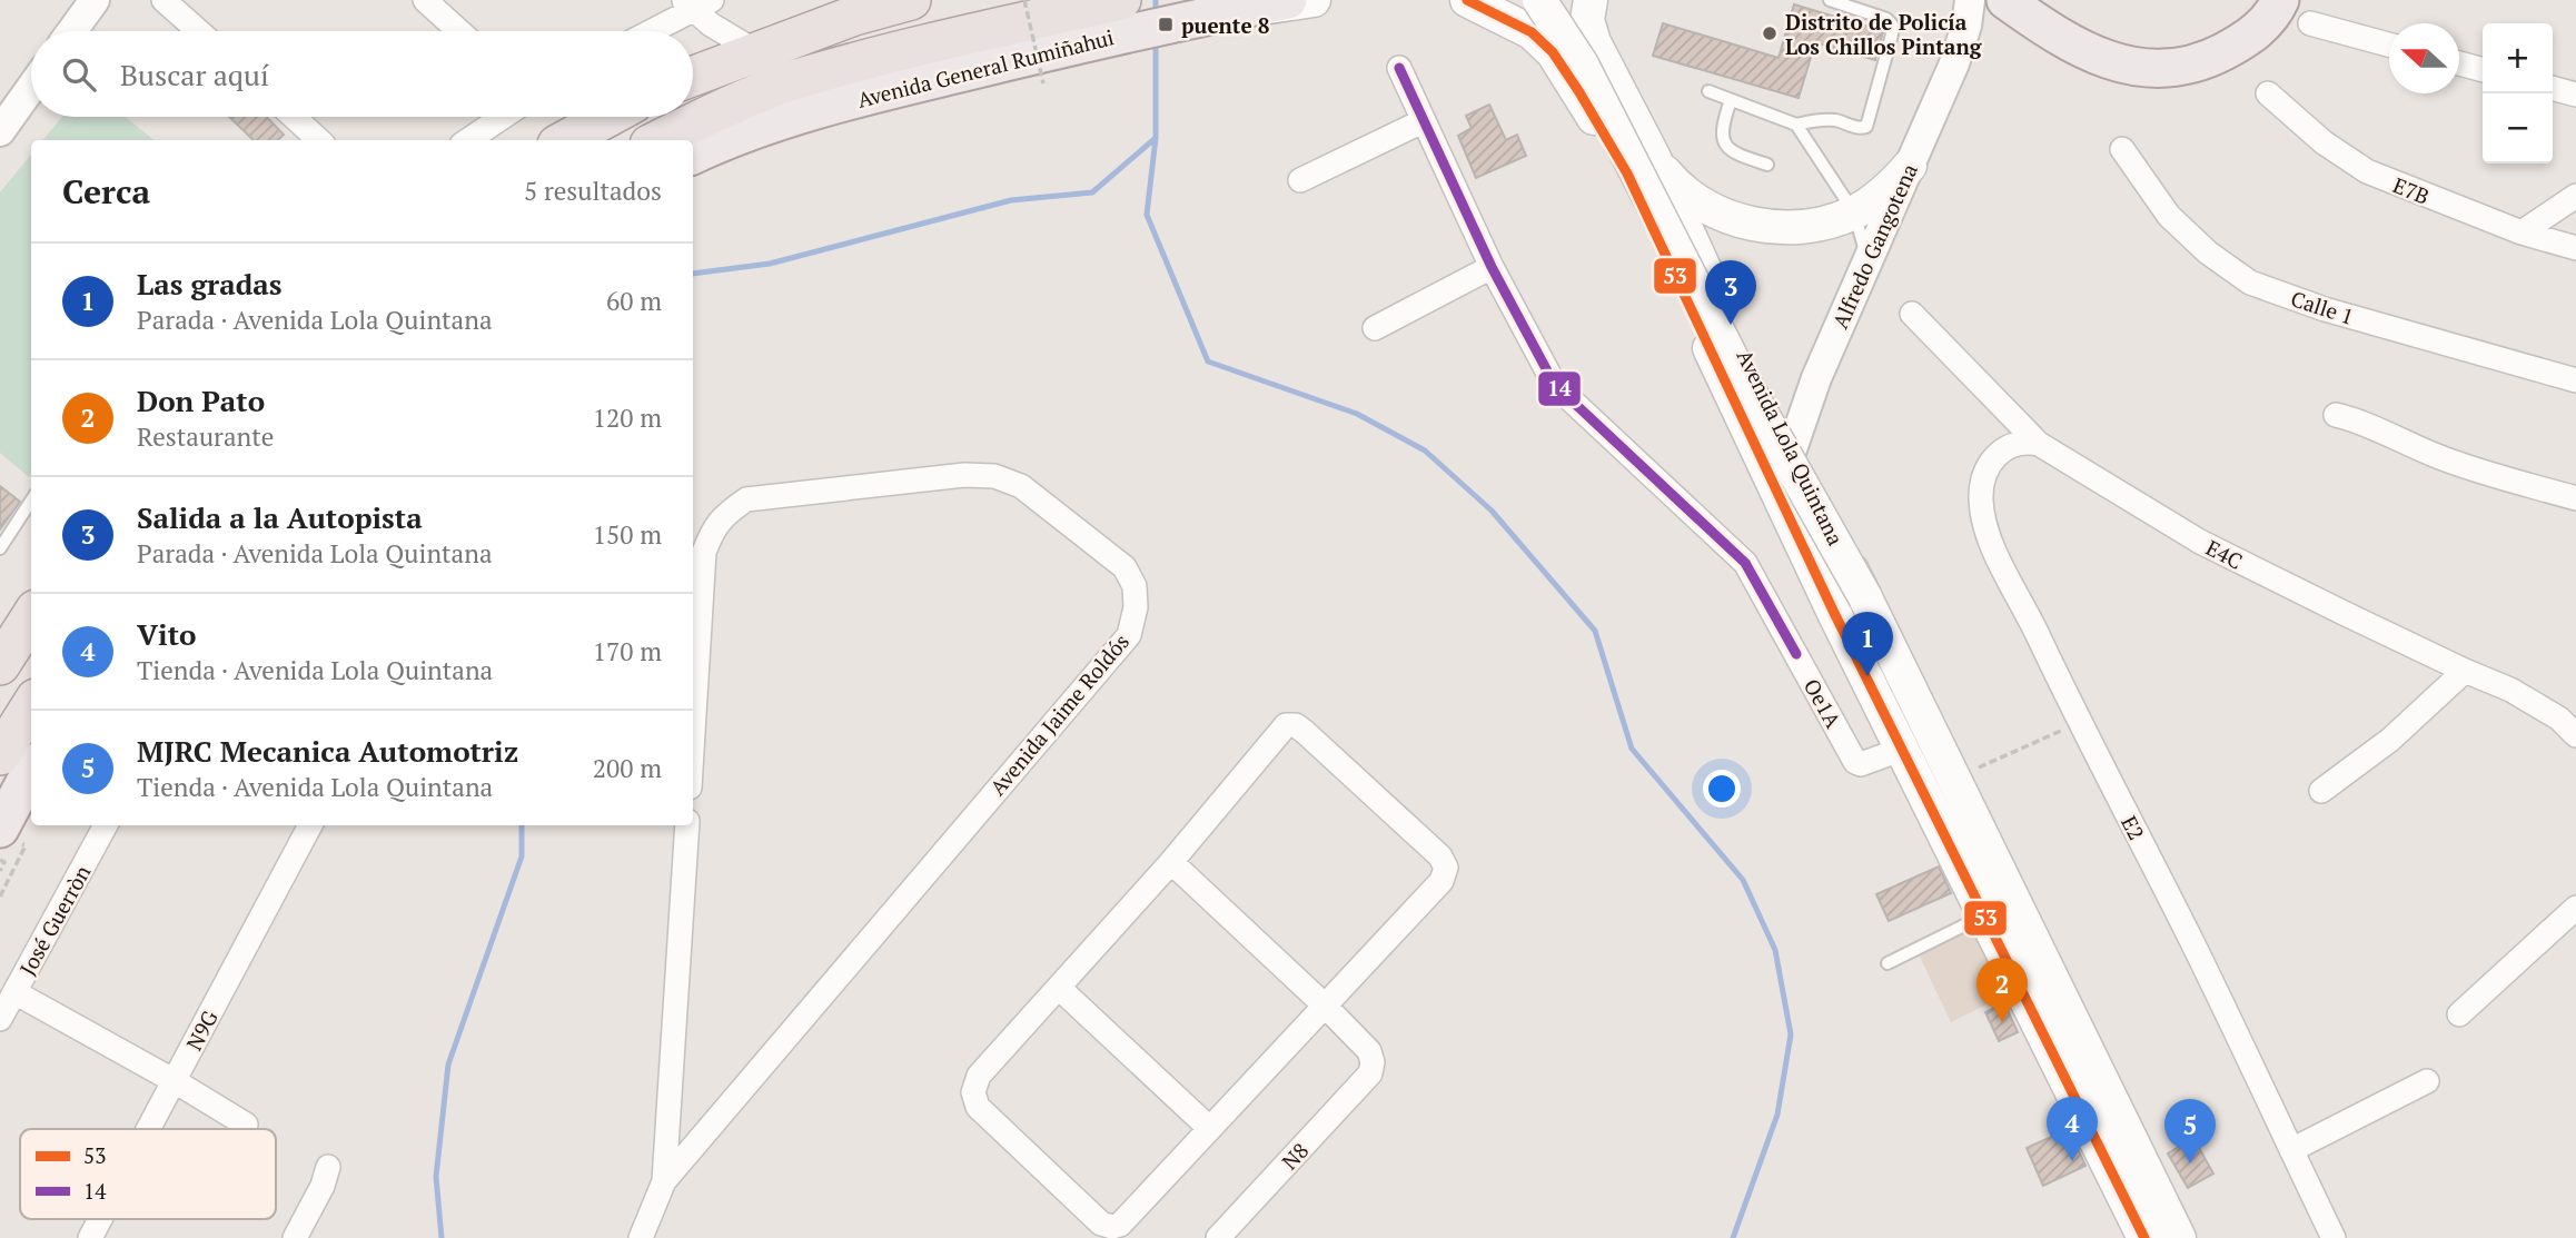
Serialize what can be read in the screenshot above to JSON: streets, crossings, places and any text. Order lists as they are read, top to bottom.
{
  "streets": {
    "main road": ["Avenida General Rumiñahui", "Avenida Lola Quintana"],
    "street": [
      "E7B",
      "Alfredo Gangotena",
      "Calle 1",
      "E4C",
      "Oe1A",
      "Avenida Jaime Roldós",
      "E2",
      "José Guerròn",
      "N9G",
      "N8"
    ]
  },
  "crossings": [
    ["Alfredo Gangotena", "Avenida Lola Quintana"],
    ["Avenida Lola Quintana", "Oe1A"],
    ["E4C", "E2"]
  ],
  "places": {
    "transit": ["puente 8"],
    "other": ["Distrito de Policía Los Chillos Pintang"]
  },
  "lines": ["transit line 53", "transit line 14"],
  "legend": ["53", "14"],
  "north": "left",
  "page": {
    "map_buttons": ["+", "−"],
    "search": "Buscar aquí",
    "heading": ["Cerca", "5 resultados"],
    "list": [
      {
        "mark": "1",
        "name": "Las gradas",
        "note": "Parada · Avenida Lola Quintana",
        "value": "60 m"
      },
      {
        "mark": "2",
        "name": "Don Pato",
        "note": "Restaurante",
        "value": "120 m"
      },
      {
        "mark": "3",
        "name": "Salida a la Autopista",
        "note": "Parada · Avenida Lola Quintana",
        "value": "150 m"
      },
      {
        "mark": "4",
        "name": "Vito",
        "note": "Tienda · Avenida Lola Quintana",
        "value": "170 m"
      },
      {
        "mark": "5",
        "name": "MJRC Mecanica Automotriz",
        "note": "Tienda · Avenida Lola Quintana",
        "value": "200 m"
      }
    ],
    "pins": [
      "3",
      "1",
      "2",
      "4",
      "5"
    ]
  }
}
